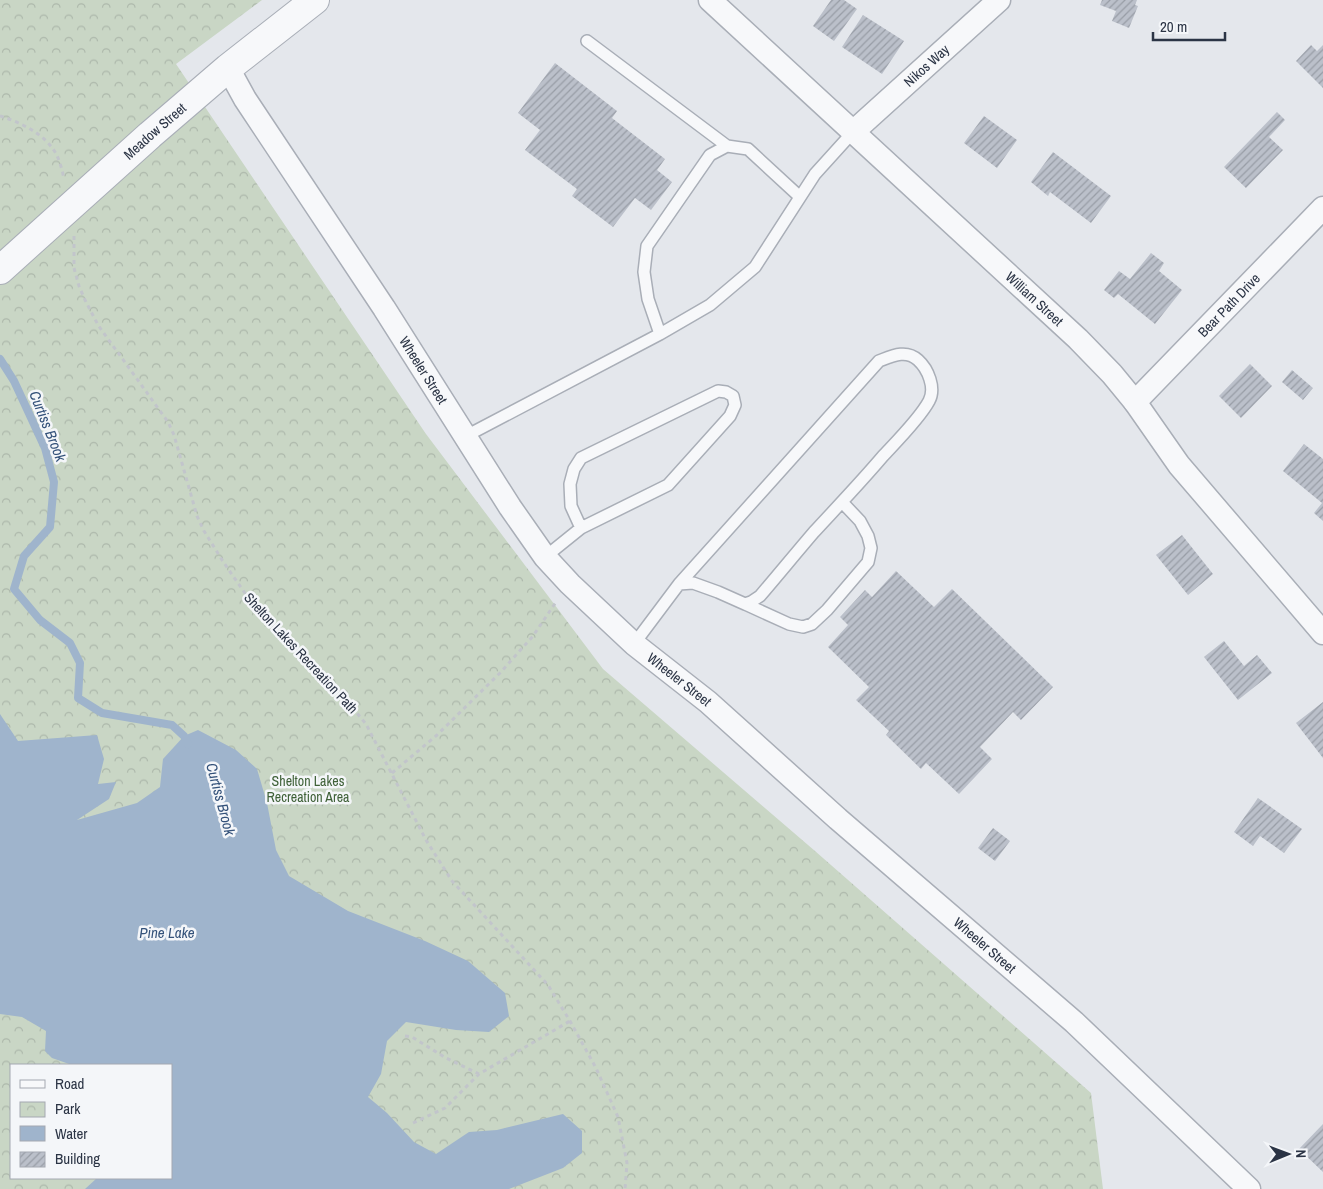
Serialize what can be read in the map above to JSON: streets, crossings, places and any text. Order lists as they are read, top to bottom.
{
  "streets": {
    "street": [
      "Nikos Way",
      "Meadow Street",
      "William Street",
      "Bear Path Drive",
      "Wheeler Street"
    ],
    "path": ["Shelton Lakes Recreation Path"]
  },
  "crossings": [
    ["Nikos Way", "William Street"],
    ["Meadow Street", "Wheeler Street"],
    ["William Street", "Bear Path Drive"]
  ],
  "water": ["Curtiss Brook", "Pine Lake"],
  "parks": ["Shelton Lakes Recreation Area"],
  "legend": [
    "Road",
    "Park",
    "Water",
    "Building"
  ],
  "scale_bar": "20 m",
  "north": "right"
}
